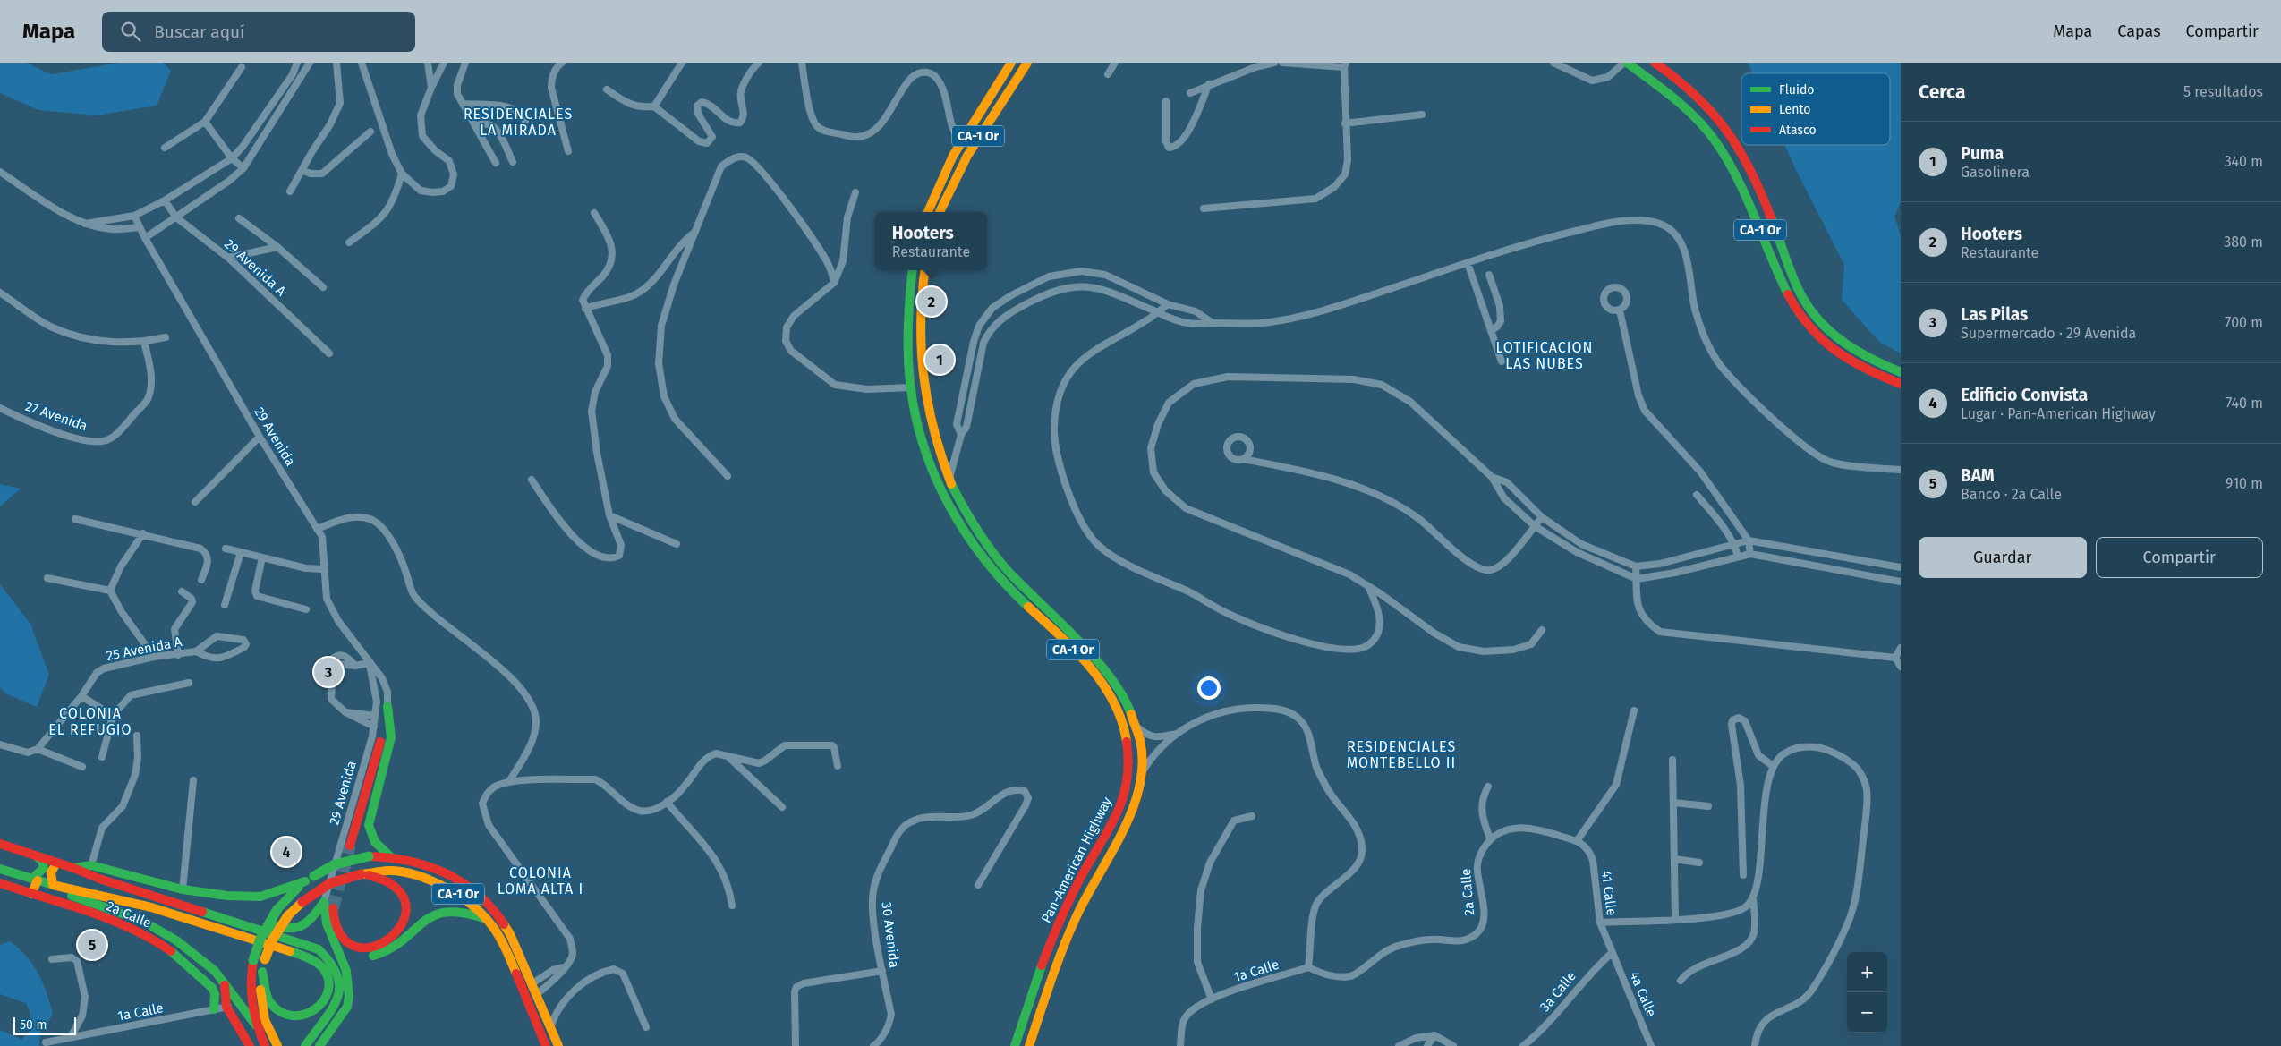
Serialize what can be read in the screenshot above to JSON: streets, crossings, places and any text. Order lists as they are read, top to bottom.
{
  "streets": {
    "main road": ["CA-1 Or", "Pan-American Highway", "2a Calle"],
    "street": [
      "29 Avenida A",
      "27 Avenida",
      "29 Avenida",
      "25 Avenida A",
      "41 Calle",
      "30 Avenida",
      "1a Calle",
      "3a Calle",
      "4a Calle"
    ]
  },
  "crossings": [
    ["2a Calle", "1a Calle"],
    ["41 Calle", "3a Calle"],
    ["41 Calle", "4a Calle"],
    ["3a Calle", "4a Calle"]
  ],
  "districts": [
    "RESIDENCIALES LA MIRADA",
    "LOTIFICACION LAS NUBES",
    "COLONIA EL REFUGIO",
    "RESIDENCIALES MONTEBELLO II",
    "COLONIA LOMA ALTA I"
  ],
  "legend": ["Fluido", "Lento", "Atasco"],
  "scale_bar": "50 m",
  "page": {
    "header": "Mapa",
    "search": "Buscar aquí",
    "nav": ["Mapa", "Capas", "Compartir"],
    "heading": ["Cerca", "5 resultados"],
    "list": [
      {
        "mark": "1",
        "name": "Puma",
        "note": "Gasolinera",
        "value": "340 m"
      },
      {
        "mark": "2",
        "name": "Hooters",
        "note": "Restaurante",
        "value": "380 m"
      },
      {
        "mark": "3",
        "name": "Las Pilas",
        "note": "Supermercado · 29 Avenida",
        "value": "700 m"
      },
      {
        "mark": "4",
        "name": "Edificio Convista",
        "note": "Lugar · Pan-American Highway",
        "value": "740 m"
      },
      {
        "mark": "5",
        "name": "BAM",
        "note": "Banco · 2a Calle",
        "value": "910 m"
      }
    ],
    "popup": ["Hooters", "Restaurante"],
    "pins": [
      "2",
      "1",
      "3",
      "4",
      "5"
    ],
    "buttons": ["Guardar", "Compartir"],
    "map_buttons": ["+", "−"],
    "scale": "50 m"
  }
}
